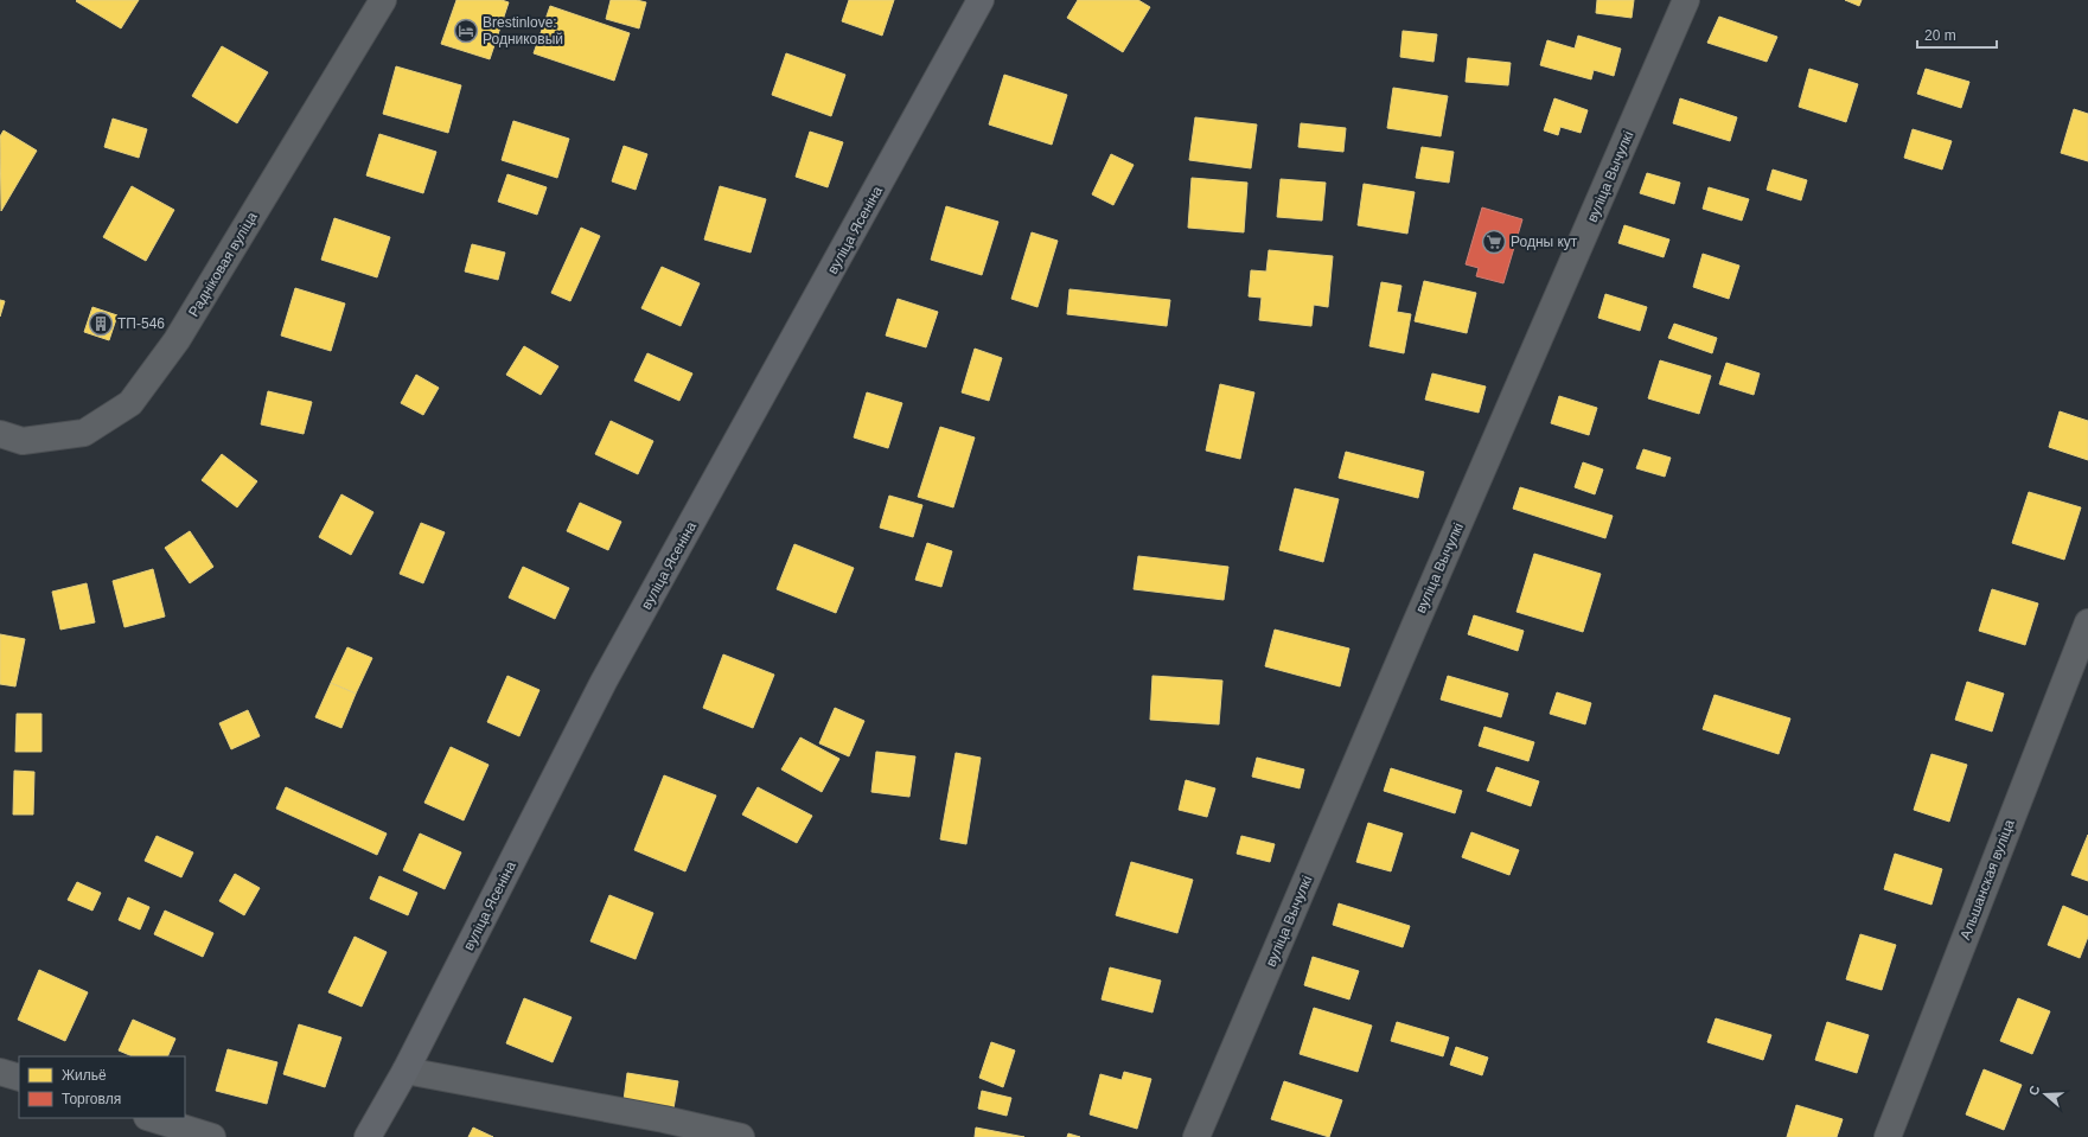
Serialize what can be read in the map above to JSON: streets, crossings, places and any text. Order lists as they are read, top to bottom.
{
  "streets": {
    "street": [
      "вуліца Вычулкі",
      "вуліца Ясеніна",
      "Радніковая вуліца",
      "Альшанская вуліца"
    ]
  },
  "places": {
    "hotel": ["Brestinlove: Родниковый"],
    "supermarket": ["Родны кут"],
    "building": ["ТП-546"]
  },
  "legend": ["Жильё", "Торговля"],
  "scale_bar": "20 m",
  "north": "left"
}
